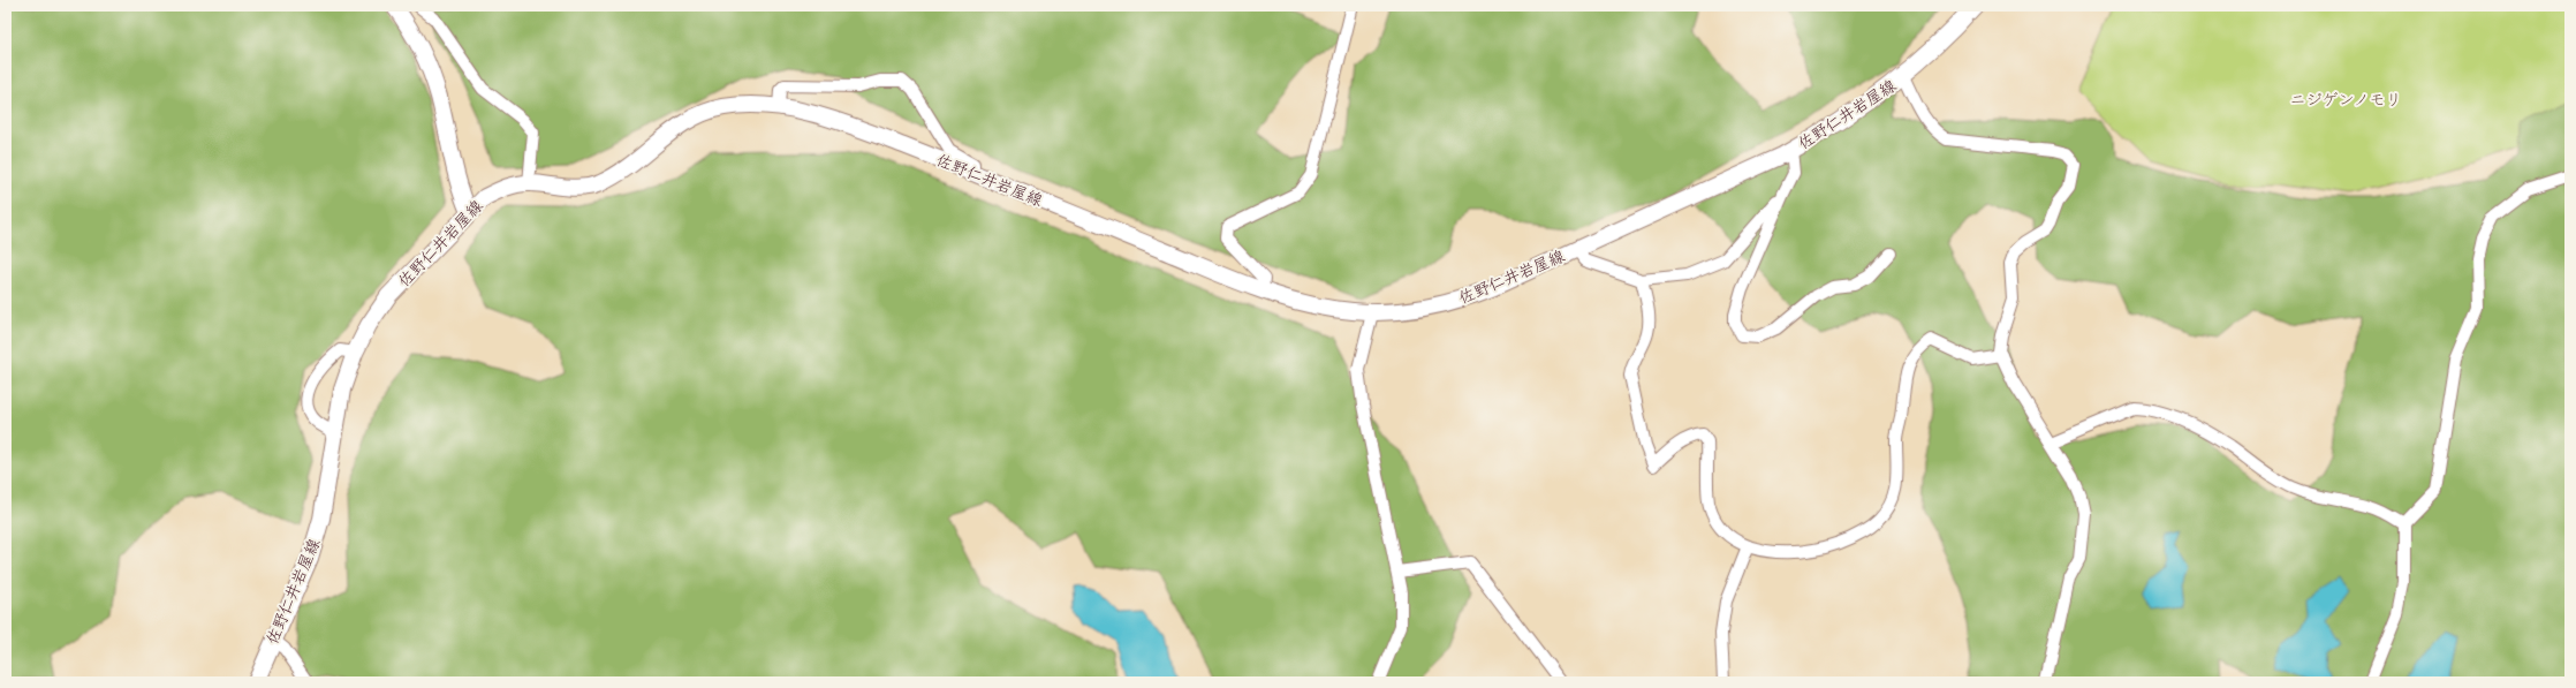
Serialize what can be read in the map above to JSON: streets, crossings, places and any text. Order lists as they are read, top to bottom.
{
  "streets": {
    "main road": ["佐野仁井岩屋線"]
  },
  "parks": ["ニジゲンノモリ"]
}
